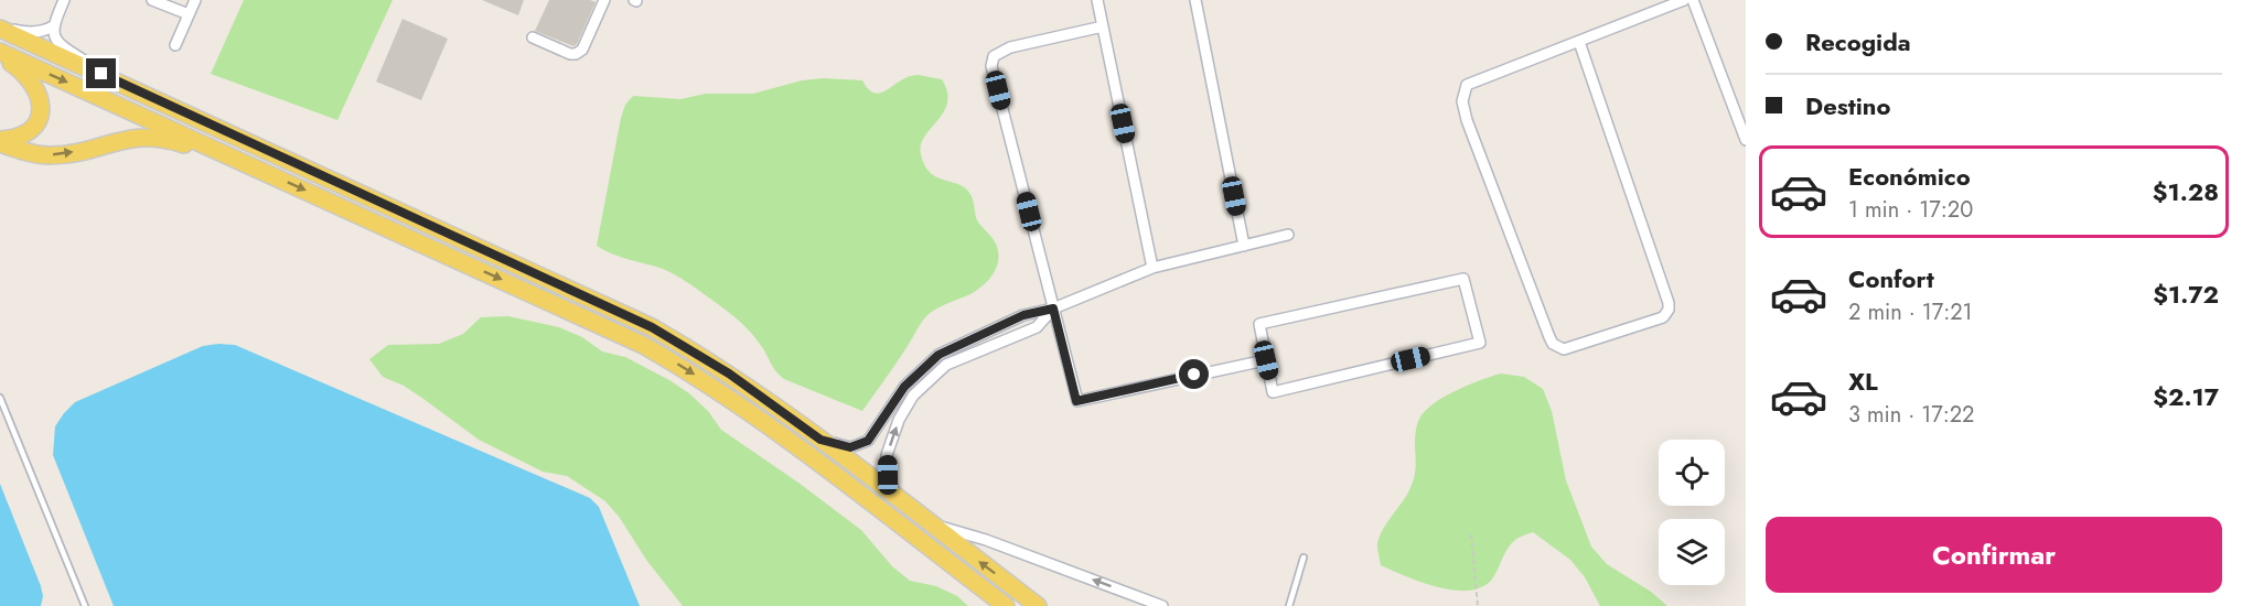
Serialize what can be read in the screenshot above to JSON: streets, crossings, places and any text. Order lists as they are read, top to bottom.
{
  "page": {
    "banner": ["Recogida", "Destino"],
    "list": [
      {
        "name": "Económico",
        "note": "1 min · 17:20",
        "value": "$1.28"
      },
      {
        "name": "Confort",
        "note": "2 min · 17:21",
        "value": "$1.72"
      },
      {
        "name": "XL",
        "note": "3 min · 17:22",
        "value": "$2.17"
      }
    ],
    "buttons": "Confirmar"
  }
}
